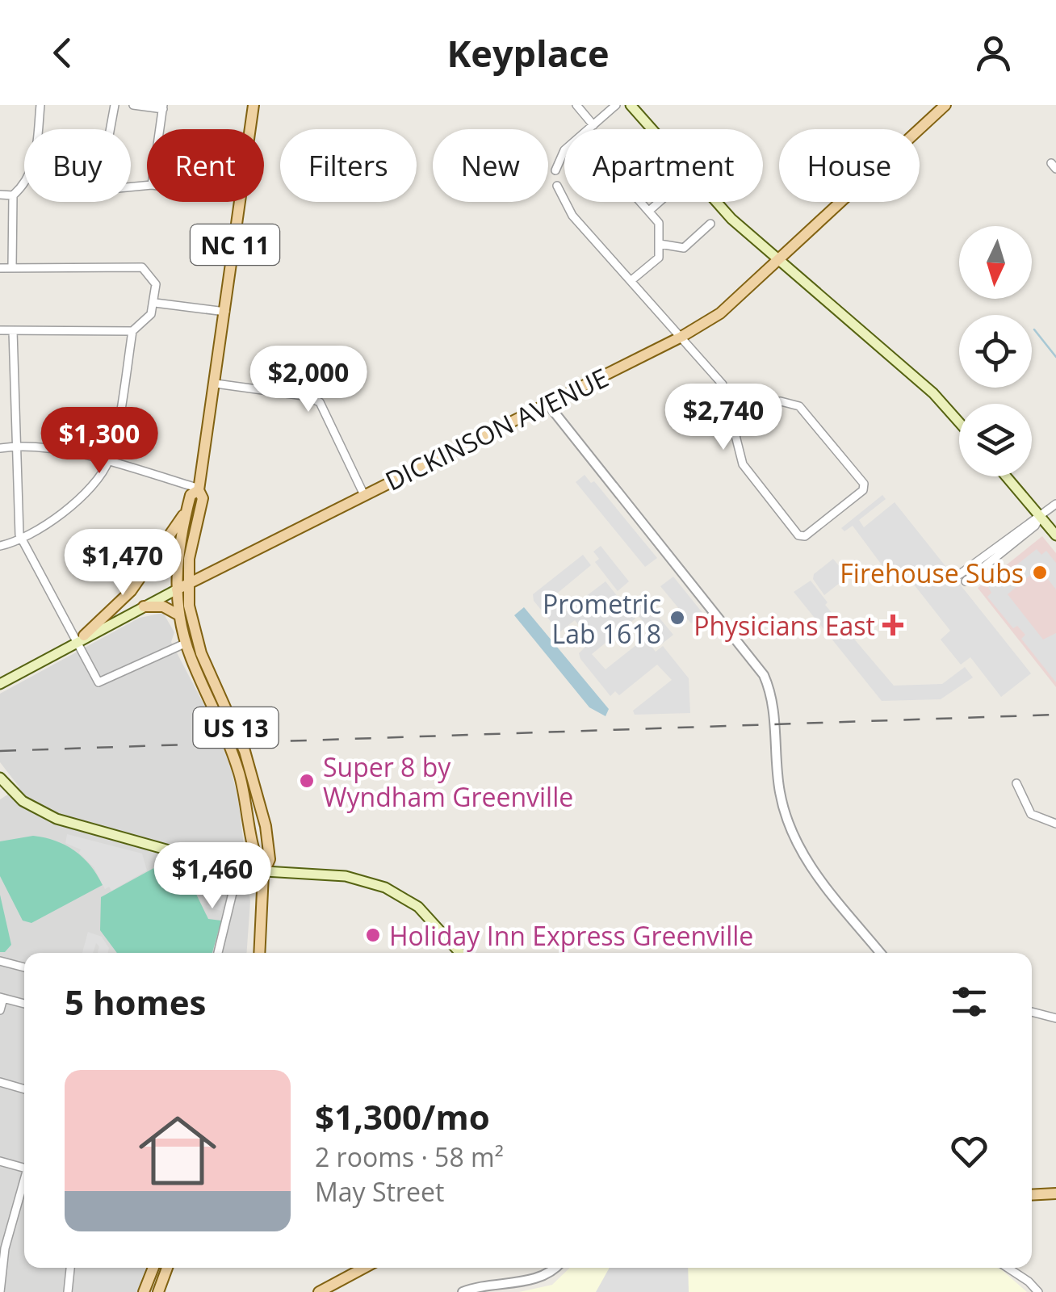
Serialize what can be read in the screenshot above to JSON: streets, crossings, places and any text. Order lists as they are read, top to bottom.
{
  "streets": {
    "main road": ["NC 11", "DICKINSON AVENUE", "US 13"]
  },
  "crossings": [
    ["NC 11", "DICKINSON AVENUE"],
    ["NC 11", "US 13"],
    ["DICKINSON AVENUE", "US 13"]
  ],
  "places": {
    "other": [
      "Firehouse Subs",
      "Prometric Lab 1618",
      "Super 8 by Wyndham Greenville",
      "Holiday Inn Express Greenville"
    ],
    "health": ["Physicians East"]
  },
  "north": "bottom",
  "page": {
    "header": "Keyplace",
    "chip": [
      "Buy",
      "Rent",
      "Filters",
      "New",
      "Apartment",
      "House"
    ],
    "price": [
      "$2,000",
      "$2,740",
      "$1,300",
      "$1,470",
      "$1,460"
    ],
    "heading": "5 homes",
    "list": [
      {
        "name": "$1,300/mo",
        "note": "2 rooms · 58 m² · May Street"
      }
    ]
  }
}
